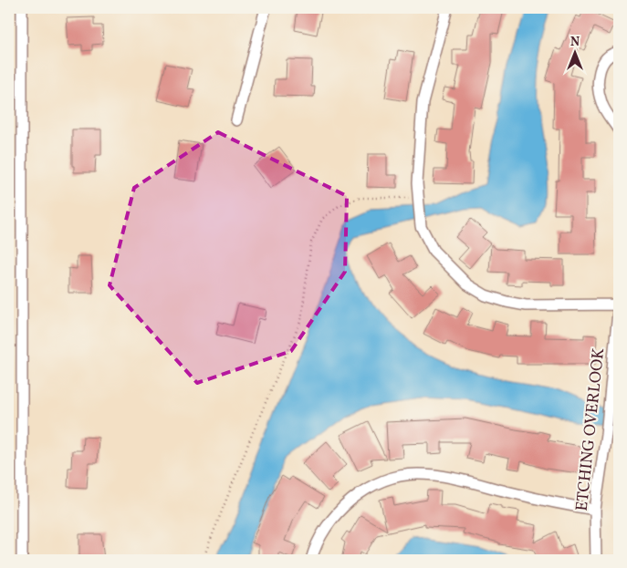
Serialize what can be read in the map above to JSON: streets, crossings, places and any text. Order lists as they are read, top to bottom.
{
  "streets": {
    "street": ["ETCHING OVERLOOK"]
  },
  "north": "top"
}
